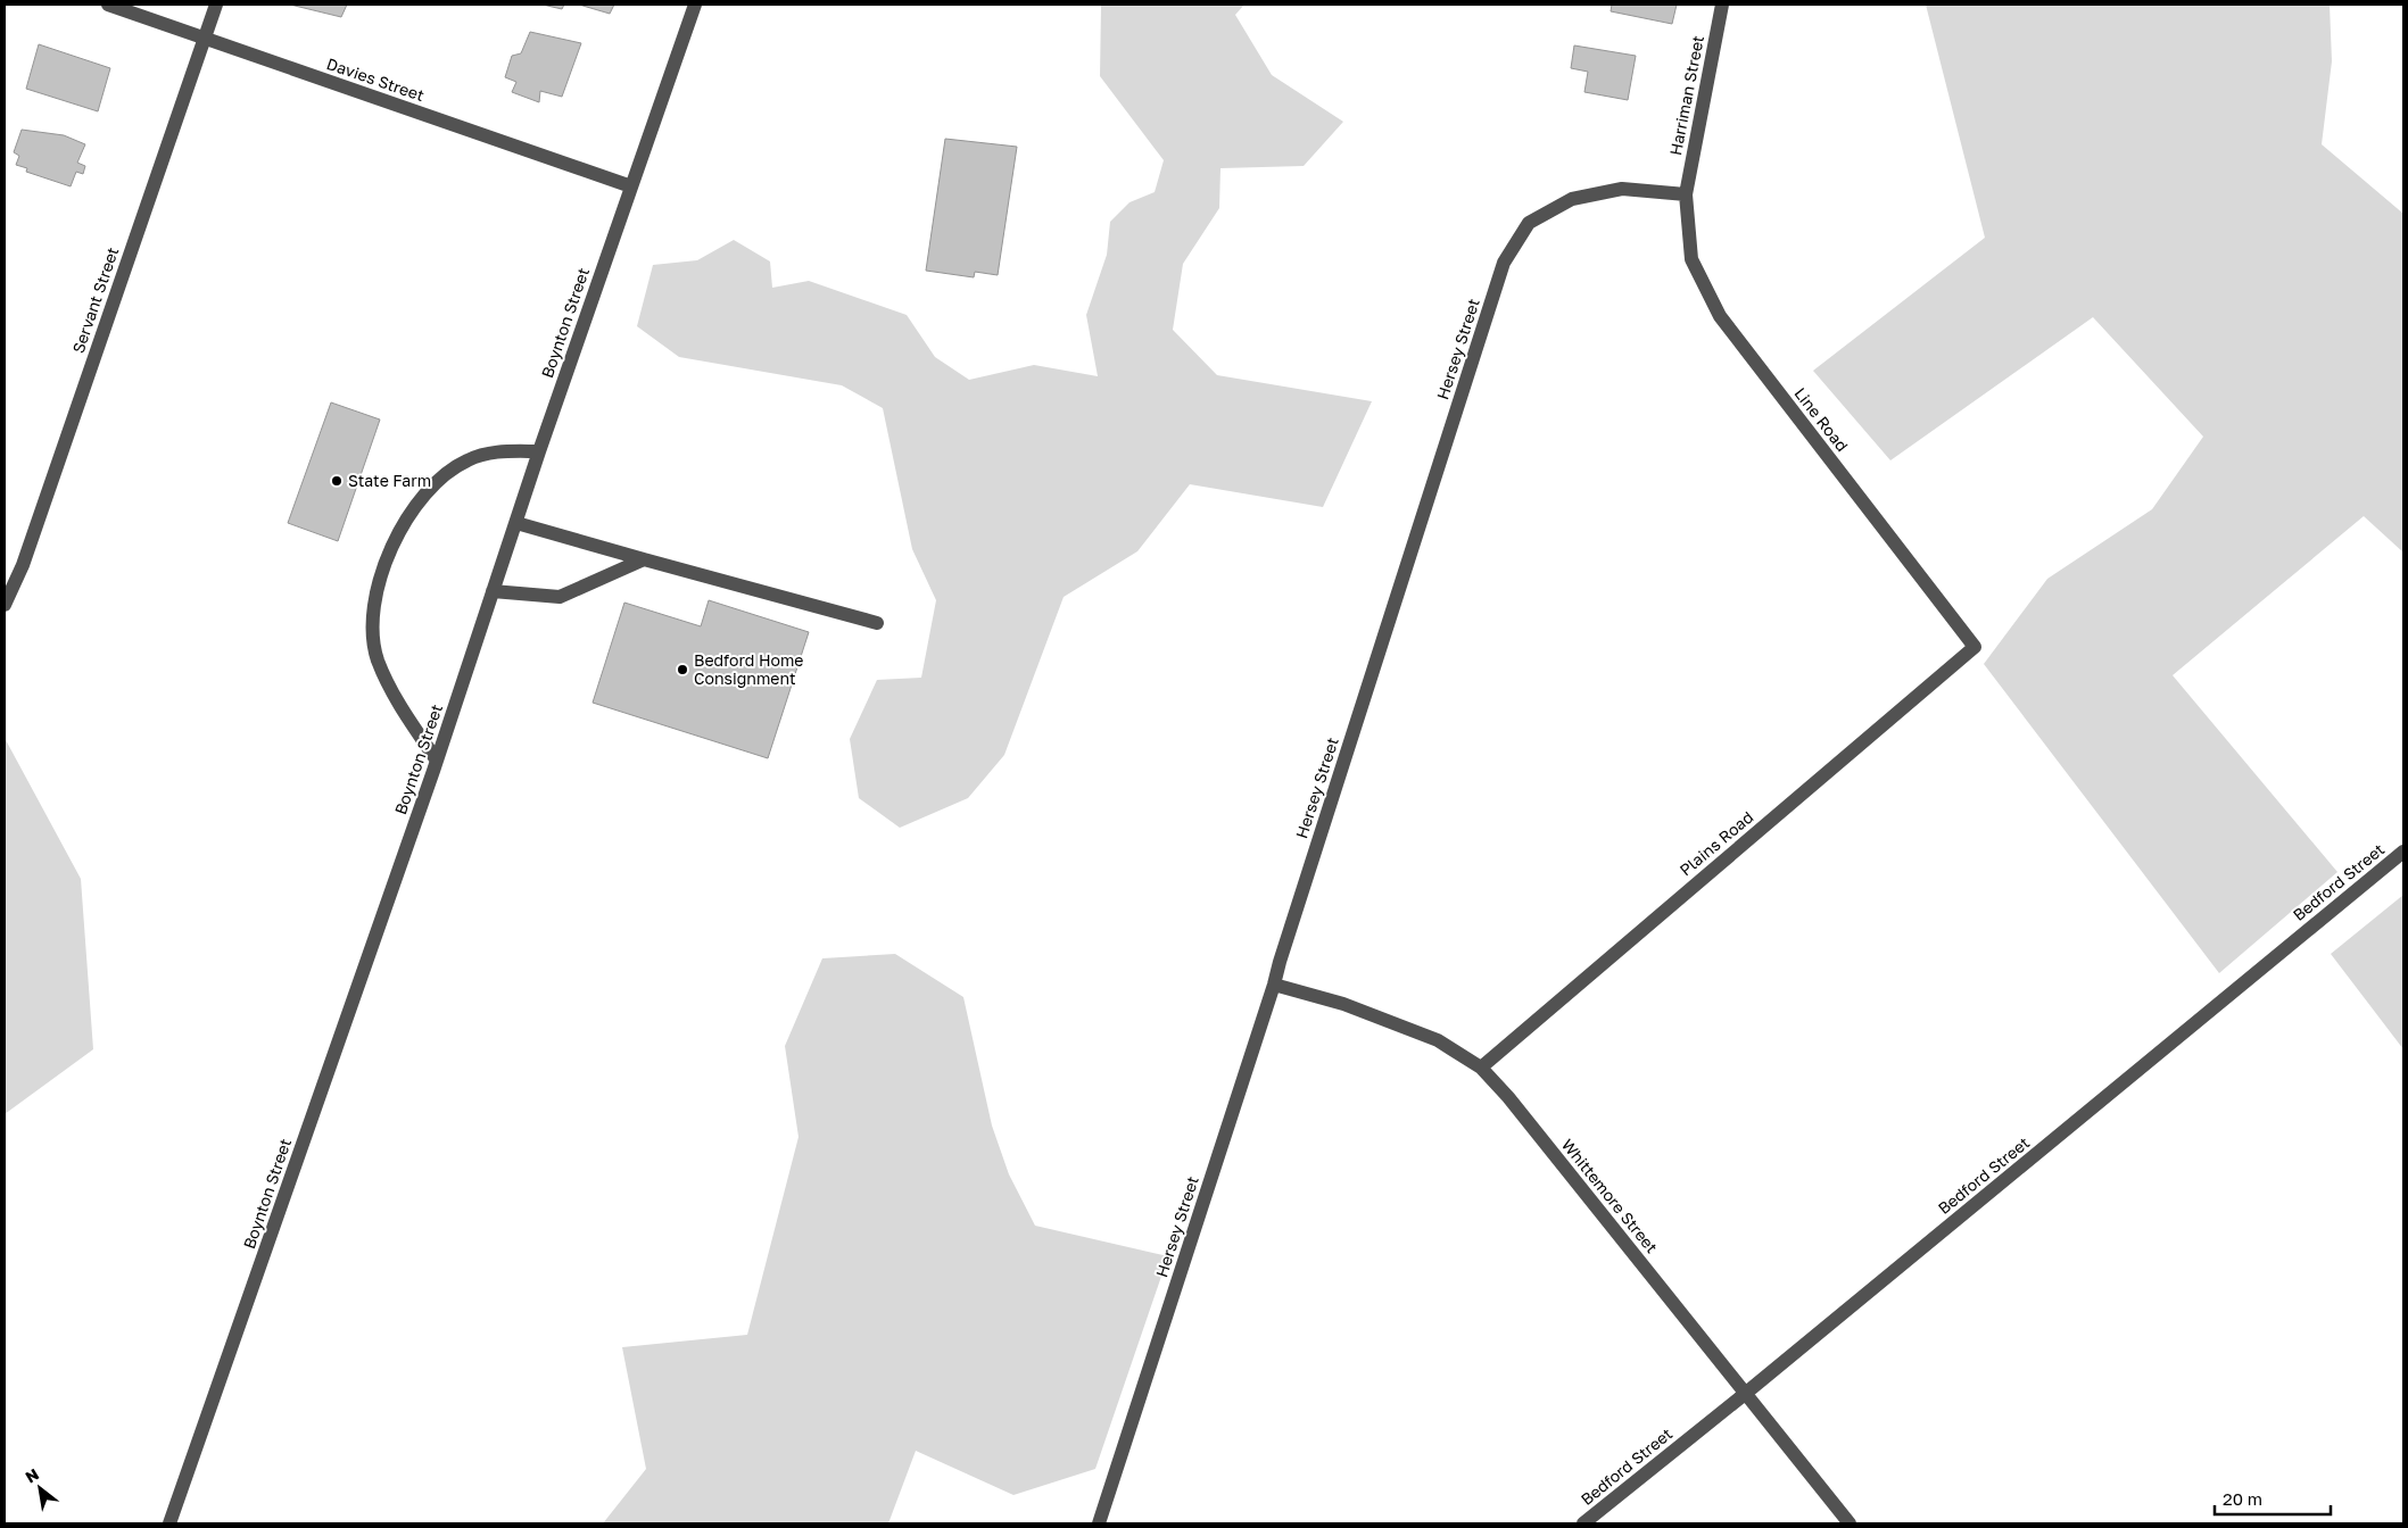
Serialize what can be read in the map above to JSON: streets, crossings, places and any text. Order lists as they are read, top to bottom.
{
  "streets": {
    "street": [
      "Davies Street",
      "Harriman Street",
      "Servant Street",
      "Boynton Street",
      "Hersey Street",
      "Line Road",
      "Plains Road",
      "Bedford Street",
      "Whittemore Street"
    ]
  },
  "crossings": [
    ["Davies Street", "Servant Street"],
    ["Davies Street", "Boynton Street"],
    ["Harriman Street", "Hersey Street"],
    ["Harriman Street", "Line Road"],
    ["Hersey Street", "Line Road"],
    ["Hersey Street", "Whittemore Street"],
    ["Line Road", "Plains Road"],
    ["Plains Road", "Whittemore Street"],
    ["Bedford Street", "Whittemore Street"]
  ],
  "places": ["State Farm", "Bedford Home Consignment"],
  "scale_bar": "20 m",
  "north": "top left"
}
